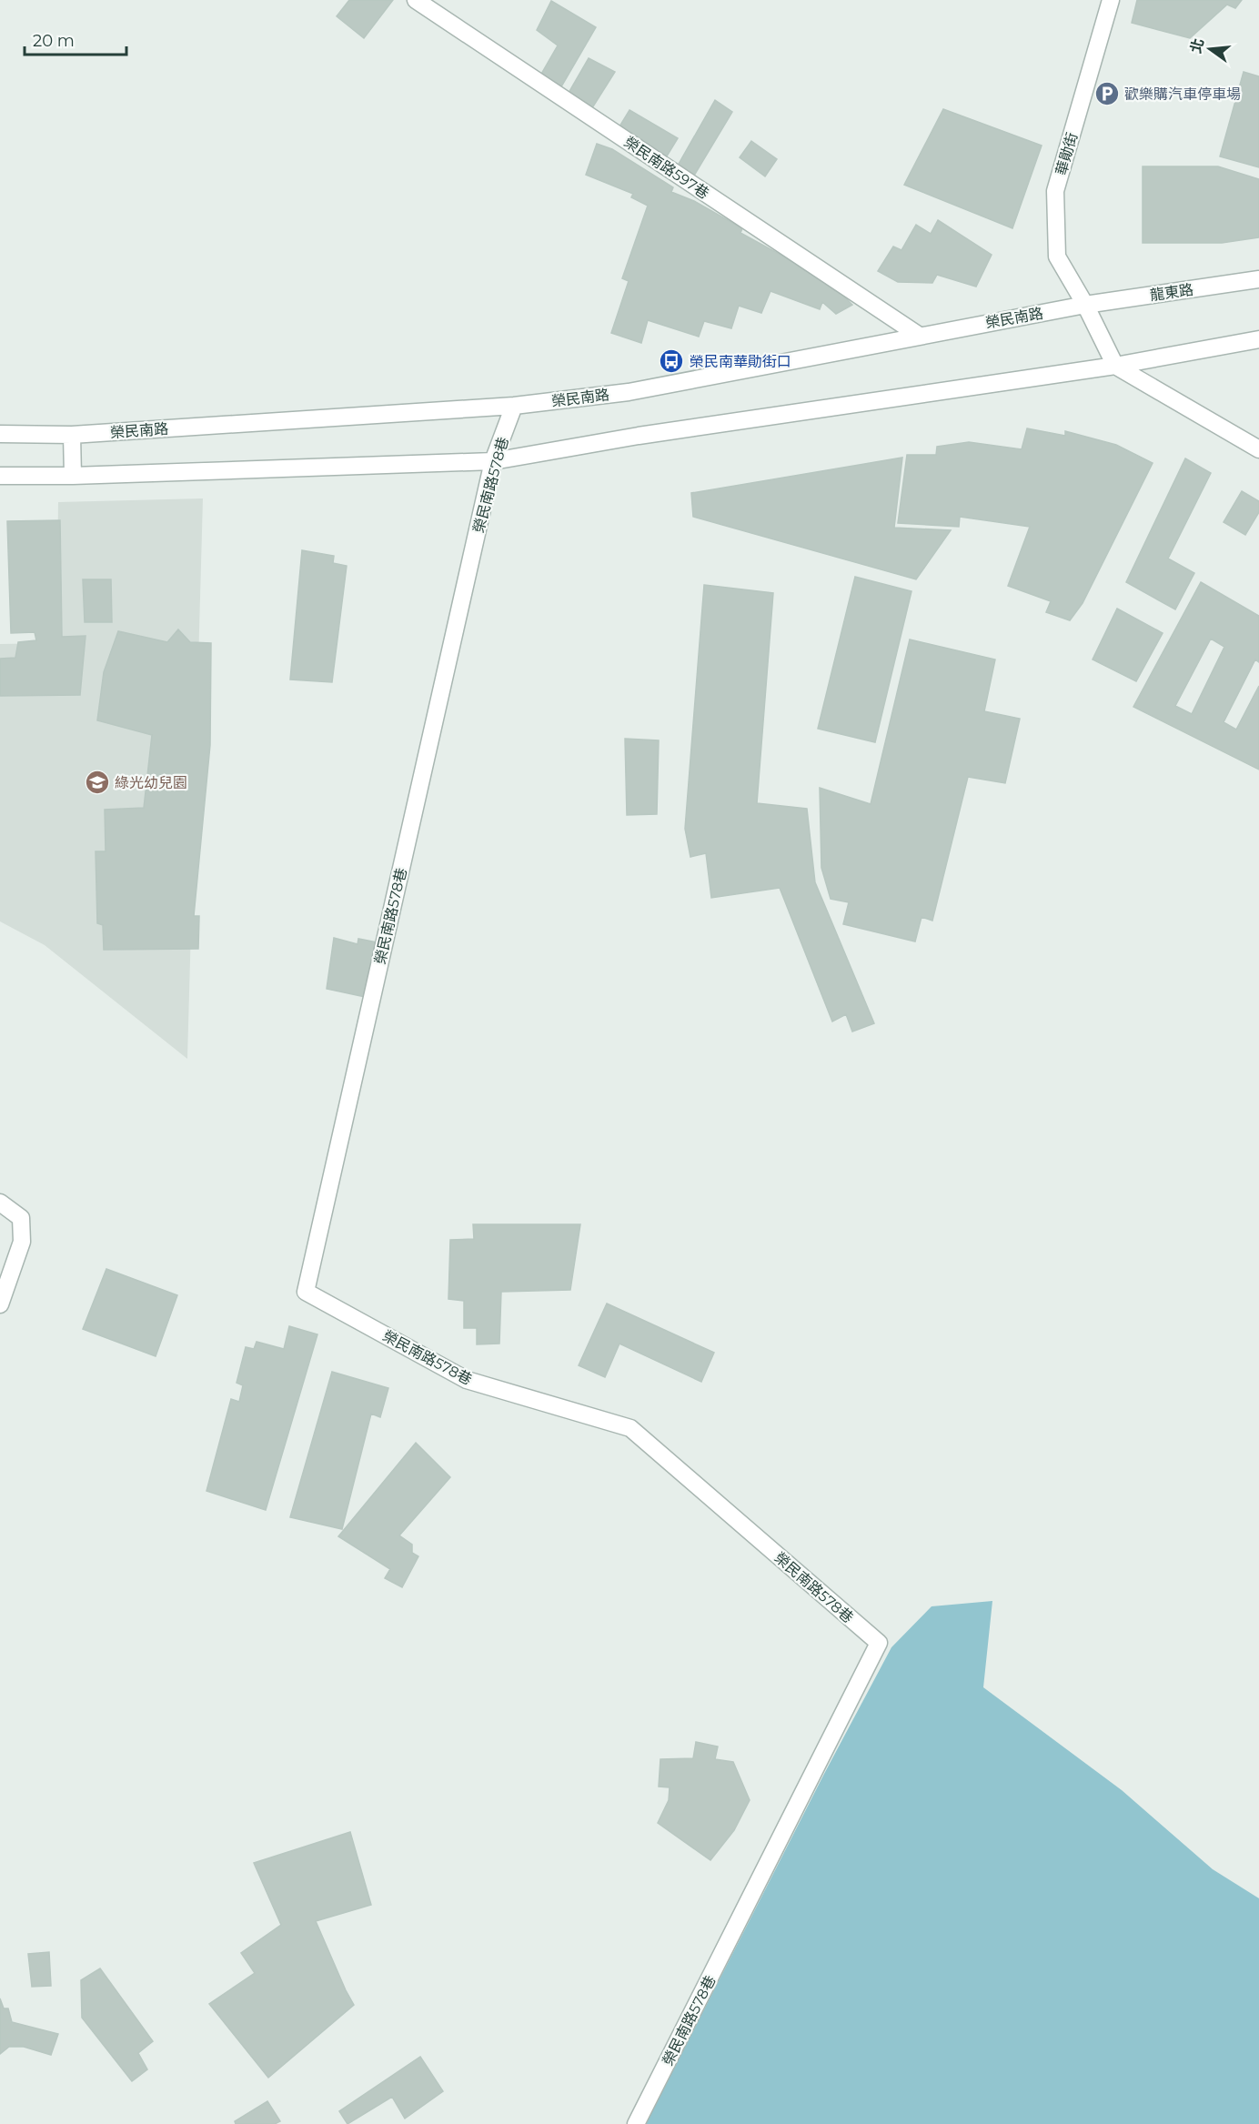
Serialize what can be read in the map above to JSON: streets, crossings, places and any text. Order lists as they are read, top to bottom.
{
  "streets": {
    "street": [
      "華勛街",
      "榮民南路597巷",
      "龍東路",
      "榮民南路",
      "榮民南路578巷"
    ]
  },
  "crossings": [
    ["華勛街", "龍東路"],
    ["華勛街", "榮民南路"],
    ["榮民南路597巷", "榮民南路"],
    ["龍東路", "榮民南路"],
    ["榮民南路", "榮民南路578巷"]
  ],
  "places": {
    "parking": ["歡樂購汽車停車場"],
    "bus stop": ["榮民南華勛街口"],
    "school or university": ["綠光幼兒園"]
  },
  "scale_bar": "20 m",
  "north": "left"
}
